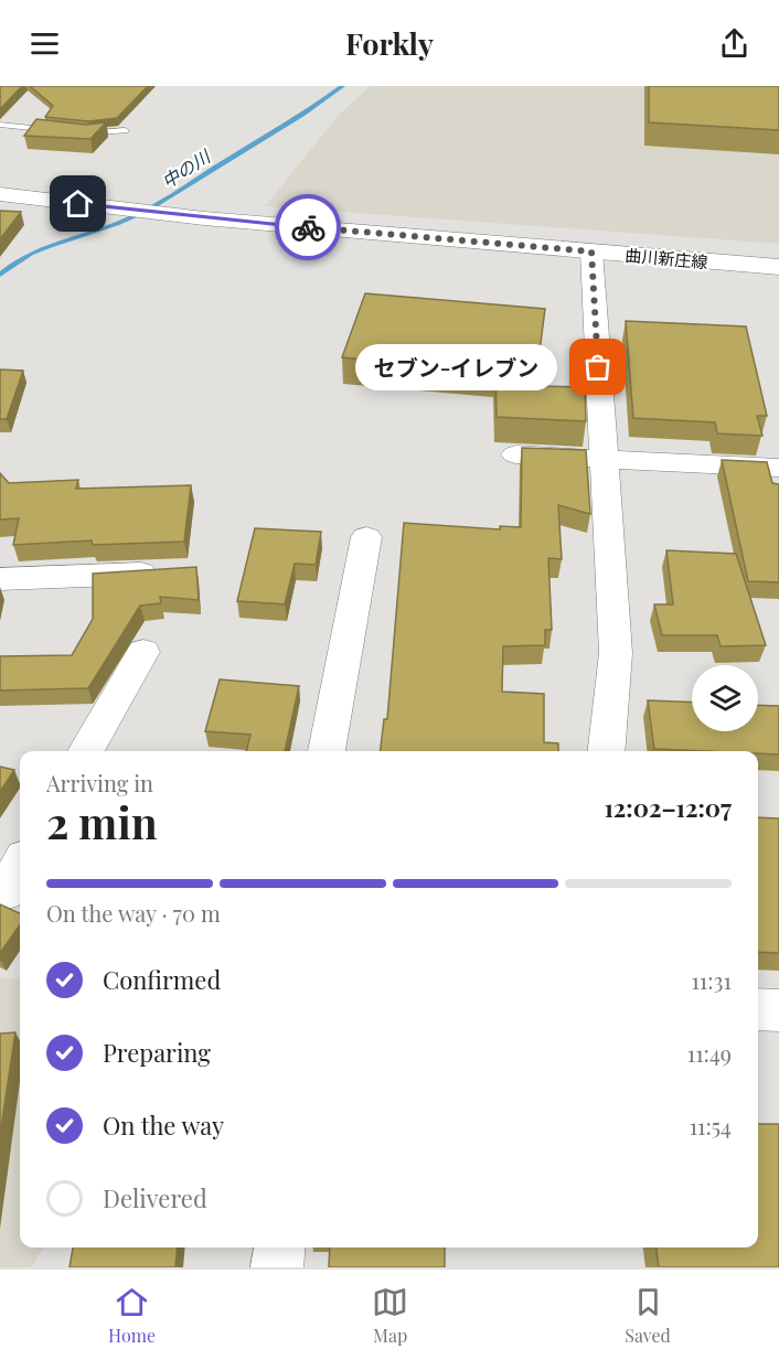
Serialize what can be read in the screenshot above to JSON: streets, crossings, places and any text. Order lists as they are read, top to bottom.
{
  "streets": {
    "main road": ["曲川新庄線"]
  },
  "water": ["中の川"],
  "places": ["セブン-イレブン"],
  "page": {
    "header": "Forkly",
    "bubble": "セブン-イレブン",
    "heading": ["2 min", "Arriving in", "12:02–12:07"],
    "bar": "On the way · 70 m",
    "list": [
      ["Confirmed", "11:31"],
      ["Preparing", "11:49"],
      ["On the way", "11:54"],
      "Delivered"
    ],
    "tabs": ["Home", "Map", "Saved"]
  }
}
